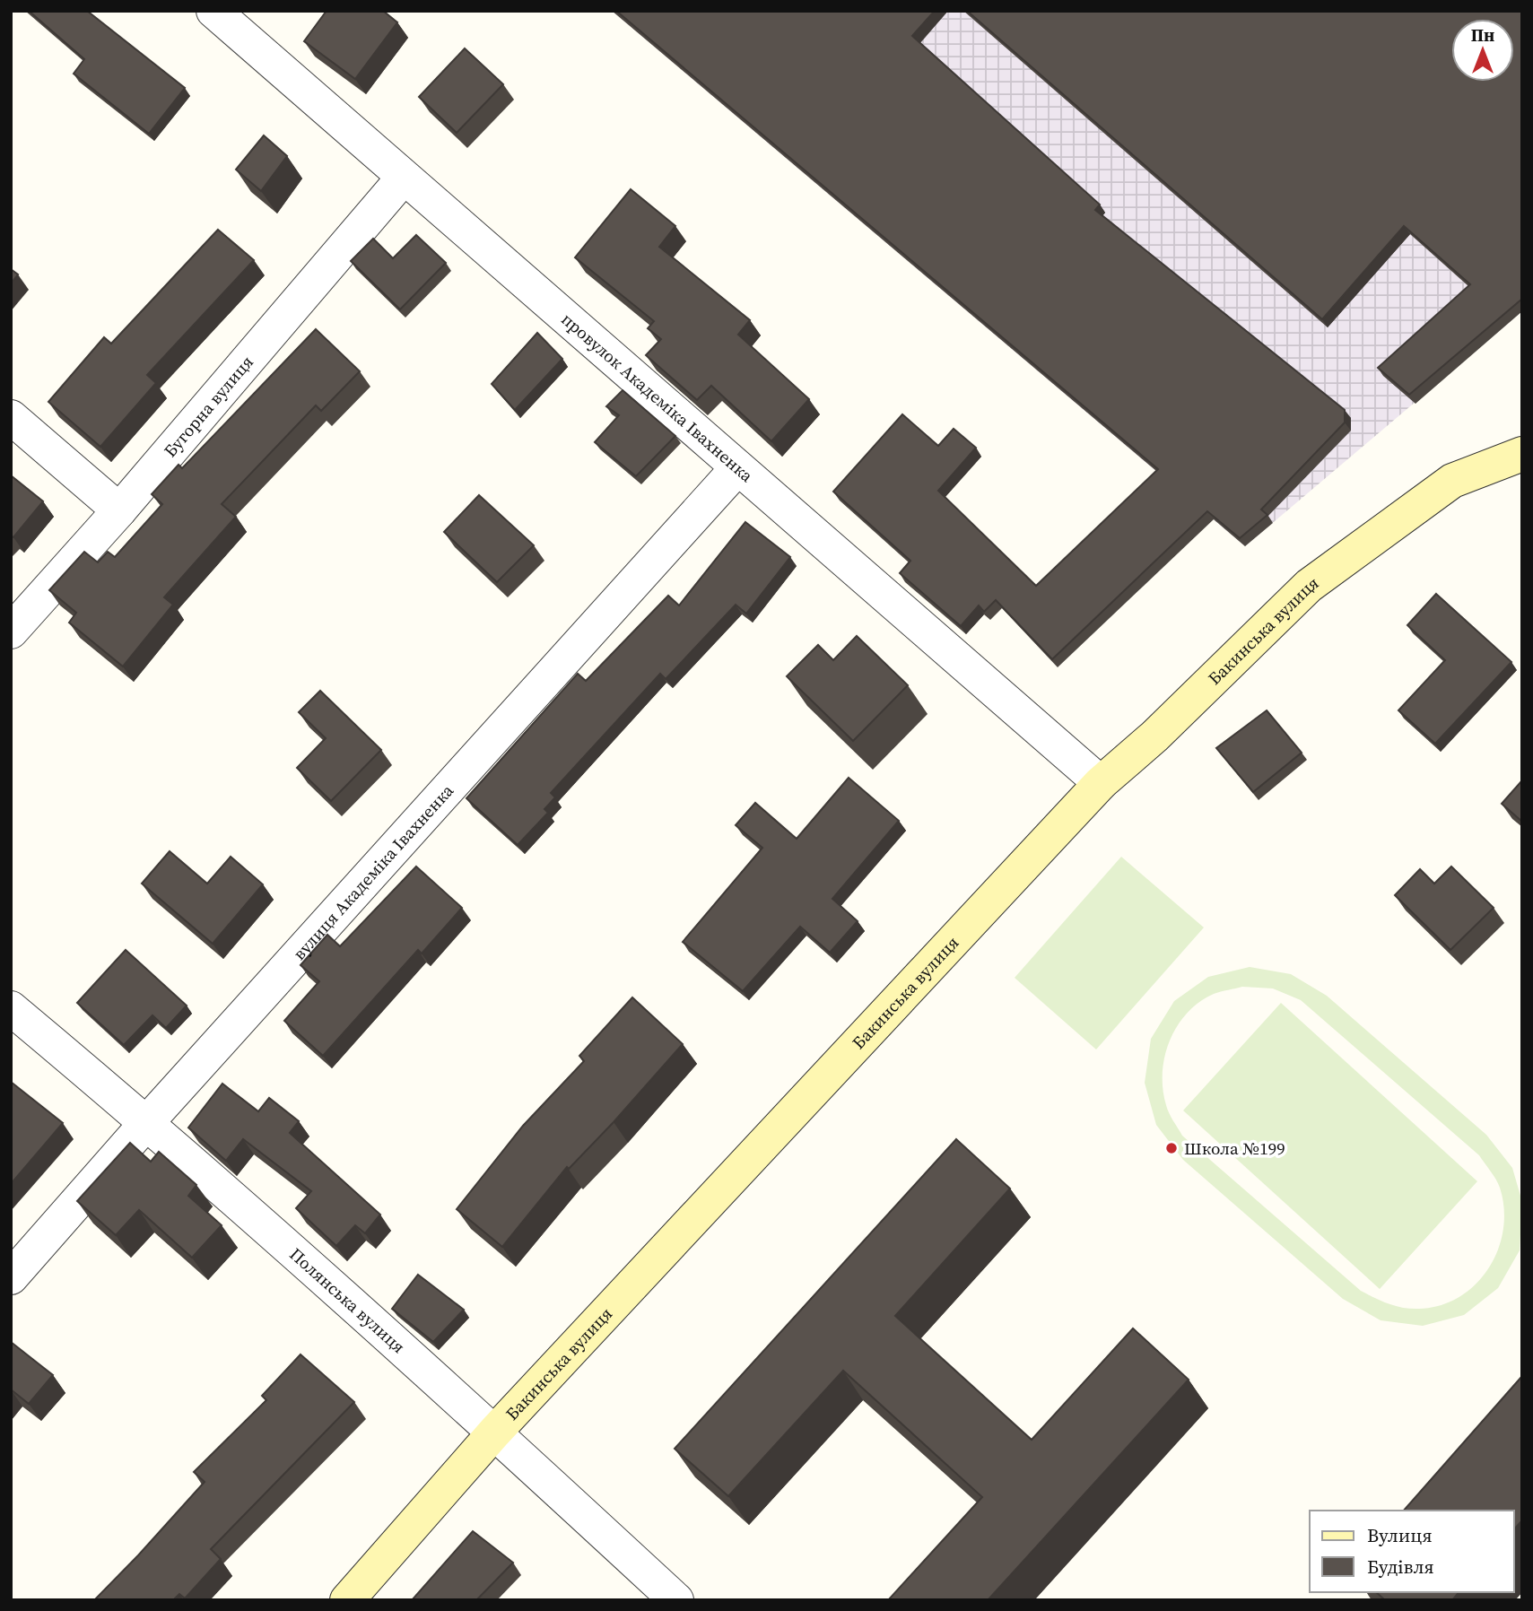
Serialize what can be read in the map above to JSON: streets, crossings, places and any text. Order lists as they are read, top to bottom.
{
  "streets": {
    "street": [
      "провулок Академіка Івахненка",
      "Бугорна вулиця",
      "Бакинська вулиця",
      "вулиця Академіка Івахненка",
      "Полянська вулиця"
    ]
  },
  "crossings": [
    ["провулок Академіка Івахненка", "Бугорна вулиця"],
    ["провулок Академіка Івахненка", "Бакинська вулиця"],
    ["провулок Академіка Івахненка", "вулиця Академіка Івахненка"],
    ["Бакинська вулиця", "Полянська вулиця"],
    ["вулиця Академіка Івахненка", "Полянська вулиця"]
  ],
  "places": ["Школа №199"],
  "legend": ["Вулиця", "Будівля"],
  "north": "top"
}
